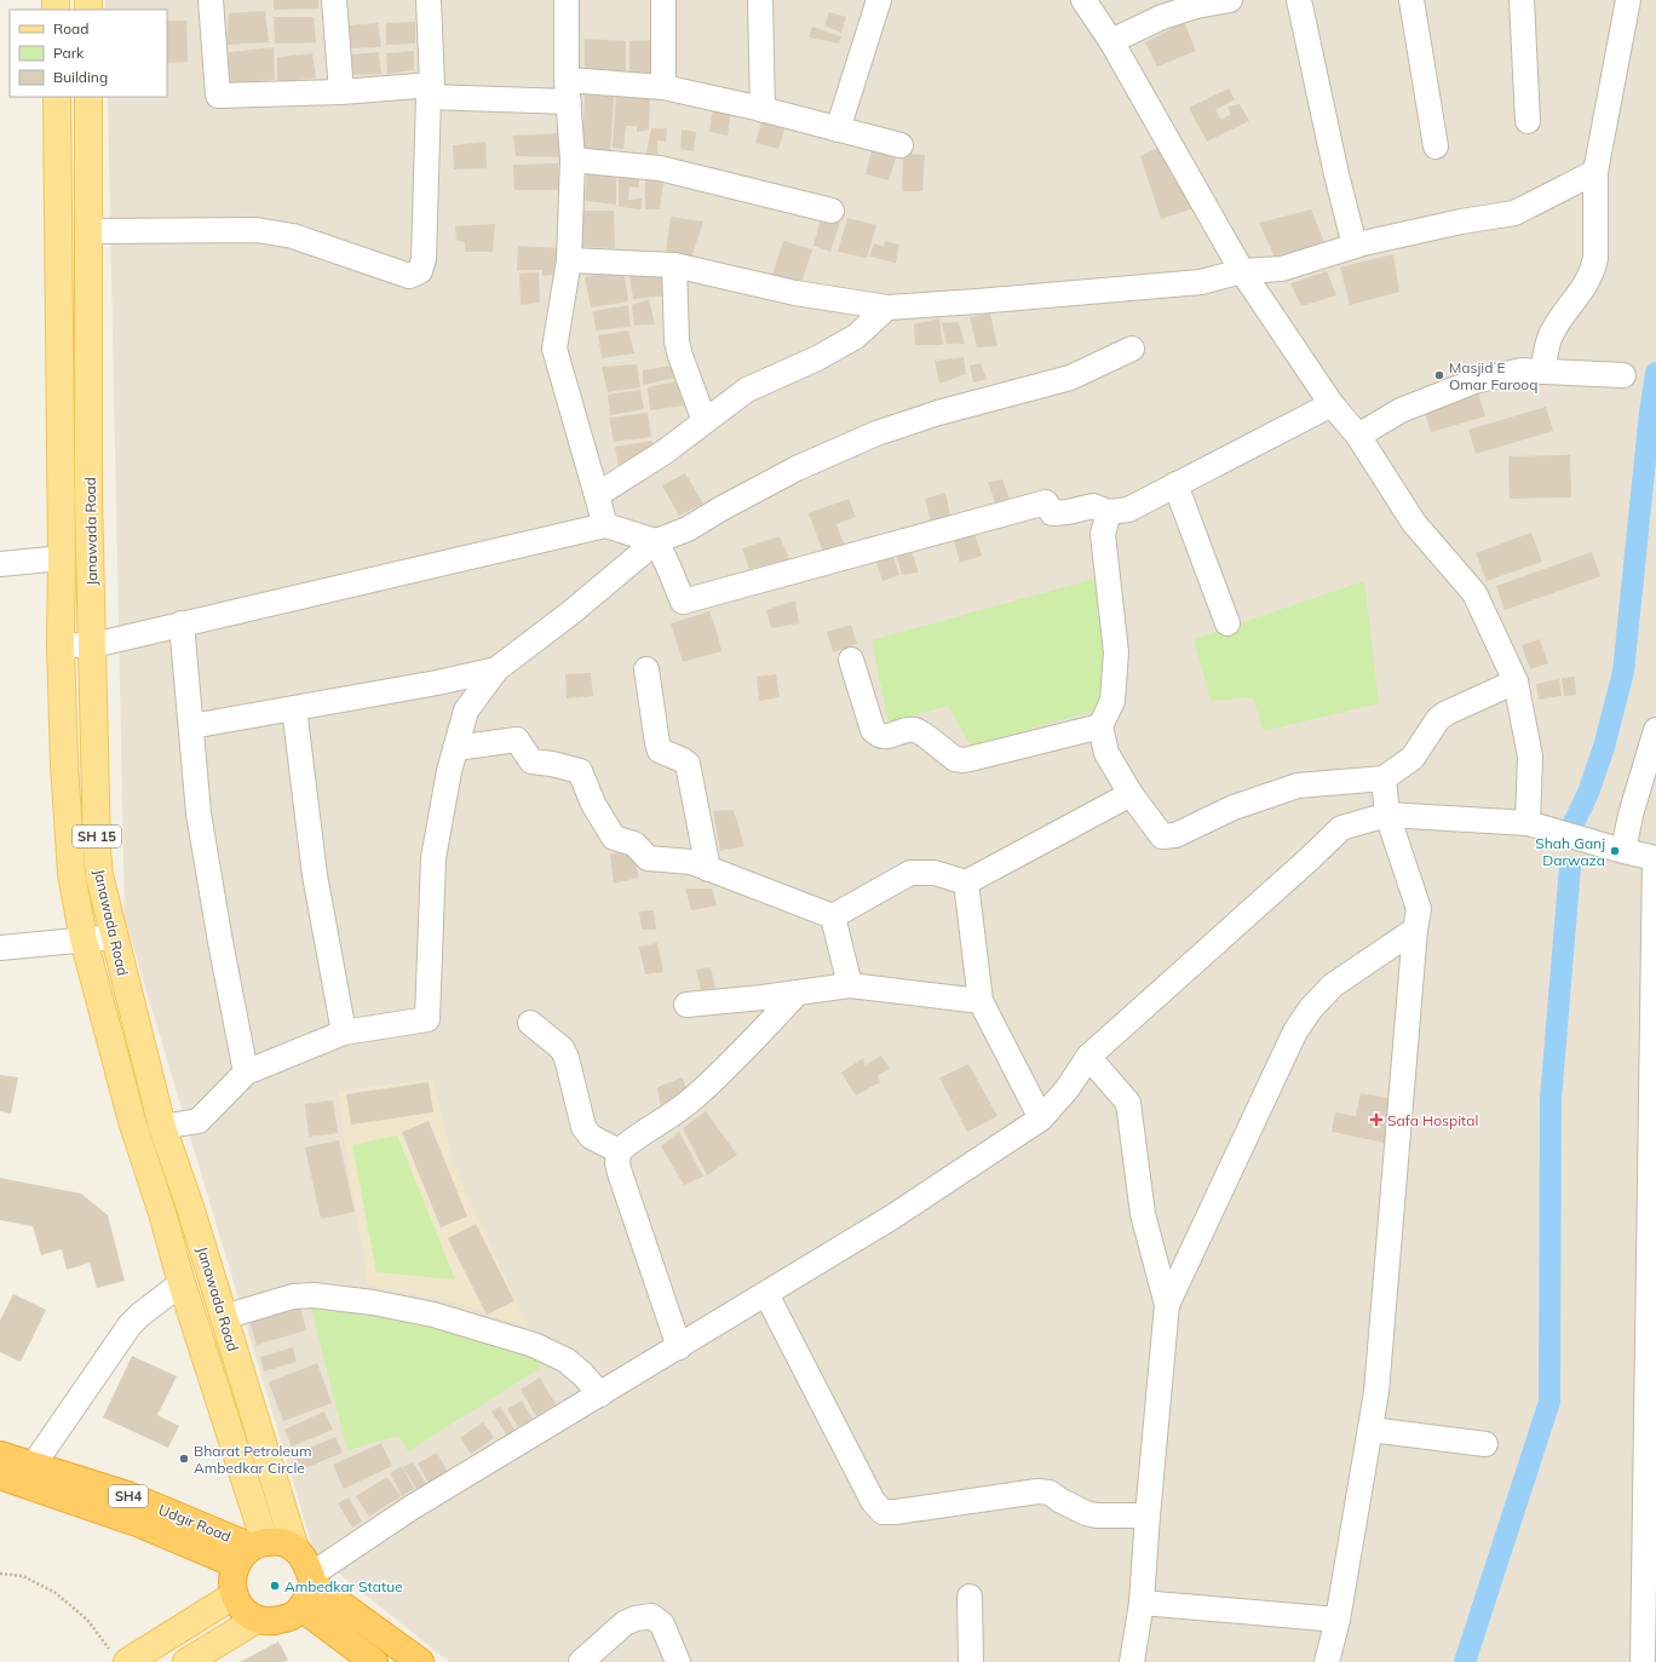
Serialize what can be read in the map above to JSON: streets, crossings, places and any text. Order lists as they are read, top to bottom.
{
  "streets": {
    "highway": ["SH4", "Udgir Road"],
    "main road": ["Janawada Road", "SH 15"]
  },
  "crossings": [
    ["Janawada Road", "Udgir Road"]
  ],
  "places": {
    "other": [
      "Masjid E Omar Farooq",
      "Shah Ganj Darwaza",
      "Bharat Petroleum Ambedkar Circle",
      "Ambedkar Statue"
    ],
    "health": ["Safa Hospital"]
  },
  "legend": ["Road", "Park", "Building"]
}
